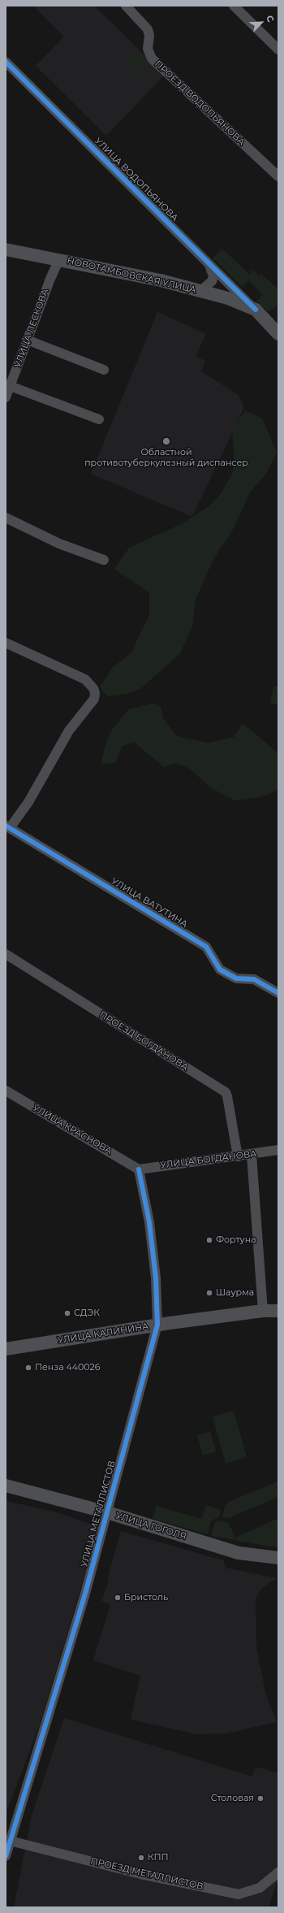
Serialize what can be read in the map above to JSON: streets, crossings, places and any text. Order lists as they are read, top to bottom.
{
  "streets": {
    "main road": ["НОВОТАМБОВСКАЯ УЛИЦА", "УЛИЦА КАЛИНИНА", "УЛИЦА ГОГОЛЯ"],
    "street": [
      "ПРОЕЗД ВОДОПЬЯНОВА",
      "УЛИЦА ВОДОПЬЯНОВА",
      "УЛИЦА ЛЕСКОВА",
      "УЛИЦА ВАТУТИНА",
      "ПРОЕЗД БОГДАНОВА",
      "УЛИЦА КРАСНОВА",
      "УЛИЦА БОГДАНОВА",
      "УЛИЦА МЕТАЛЛИСТОВ",
      "ПРОЕЗД МЕТАЛЛИСТОВ"
    ]
  },
  "crossings": [
    ["УЛИЦА ВОДОПЬЯНОВА", "НОВОТАМБОВСКАЯ УЛИЦА"],
    ["НОВОТАМБОВСКАЯ УЛИЦА", "УЛИЦА ЛЕСКОВА"],
    ["ПРОЕЗД БОГДАНОВА", "УЛИЦА БОГДАНОВА"],
    ["УЛИЦА КРАСНОВА", "УЛИЦА БОГДАНОВА"],
    ["УЛИЦА КРАСНОВА", "УЛИЦА МЕТАЛЛИСТОВ"],
    ["УЛИЦА БОГДАНОВА", "УЛИЦА МЕТАЛЛИСТОВ"],
    ["УЛИЦА КАЛИНИНА", "УЛИЦА МЕТАЛЛИСТОВ"],
    ["УЛИЦА МЕТАЛЛИСТОВ", "УЛИЦА ГОГОЛЯ"],
    ["УЛИЦА МЕТАЛЛИСТОВ", "ПРОЕЗД МЕТАЛЛИСТОВ"]
  ],
  "places": [
    "Областной противотуберкулезный диспансер",
    "Фортуна",
    "Шаурма",
    "СДЭК",
    "Пенза 440026",
    "Бристоль",
    "Столовая",
    "КПП"
  ],
  "north": "top right"
}
